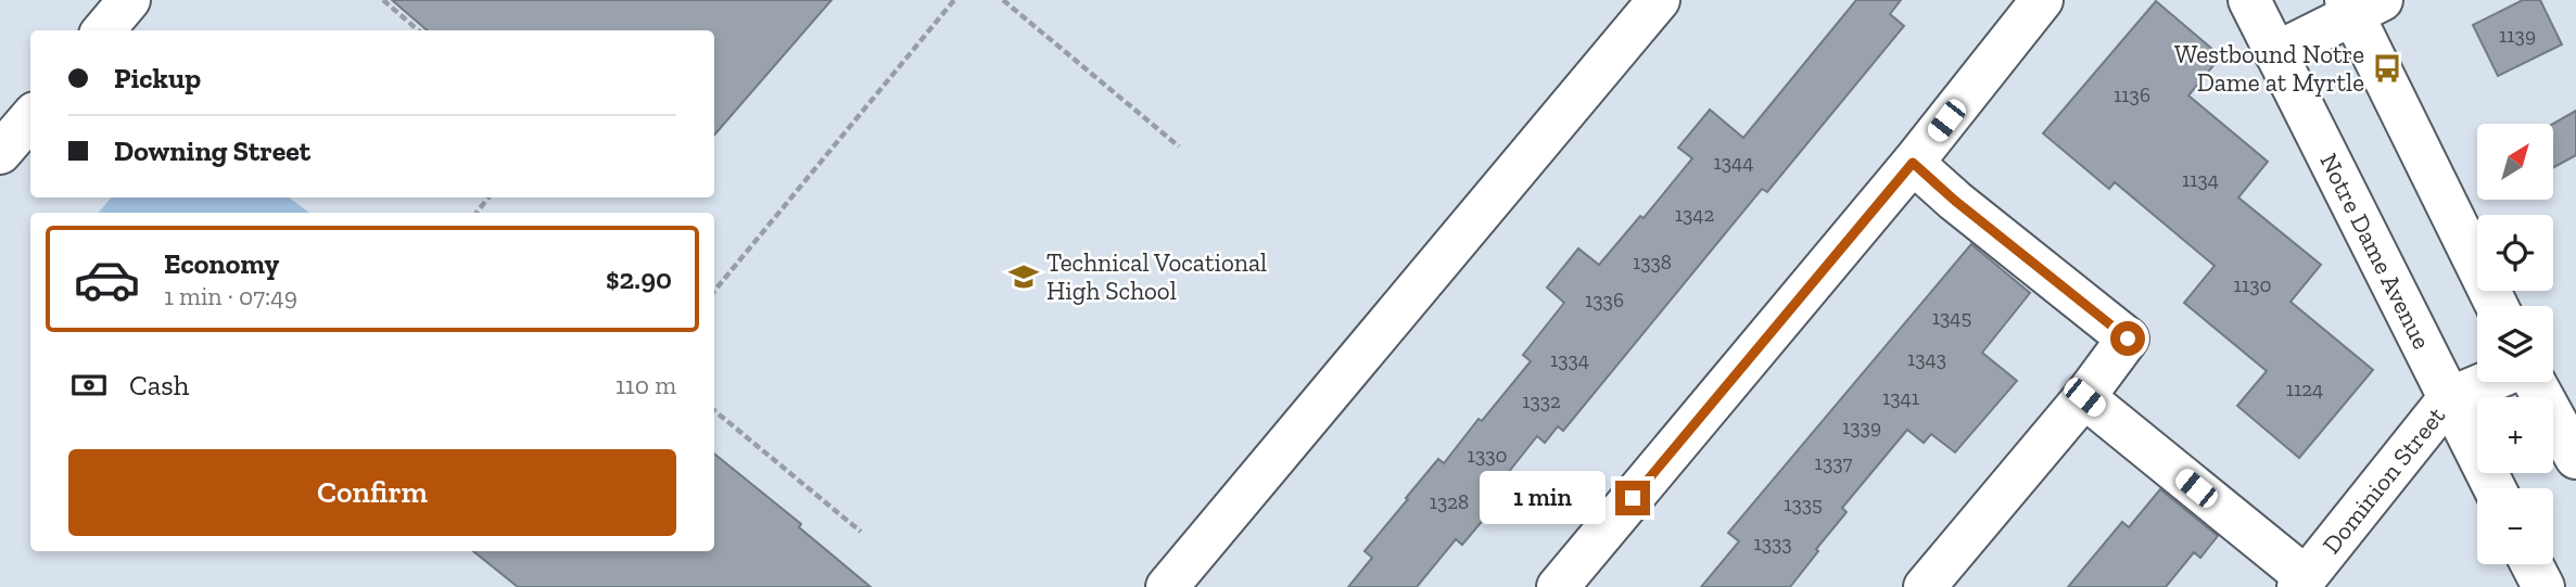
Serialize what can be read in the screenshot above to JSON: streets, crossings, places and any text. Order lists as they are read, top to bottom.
{
  "streets": {
    "main road": ["Notre Dame Avenue", "Dominion Street"]
  },
  "crossings": [
    ["Notre Dame Avenue", "Dominion Street"]
  ],
  "places": {
    "bus stop": ["Westbound Notre Dame at Myrtle"],
    "school or university": ["Technical Vocational High School"]
  },
  "house_numbers": [
    "1139",
    "1136",
    "1344",
    "1134",
    "1342",
    "1338",
    "1130",
    "1336",
    "1345",
    "1343",
    "1334",
    "1124",
    "1341",
    "1332",
    "1339",
    "1330",
    "1337",
    "1328",
    "1335",
    "1333"
  ],
  "north": "top right",
  "page": {
    "banner": ["Pickup", "Downing Street"],
    "map_buttons": ["+", "−"],
    "list": [
      {
        "name": "Economy",
        "note": "1 min · 07:49",
        "value": "$2.90"
      }
    ],
    "pay": ["Cash", "110 m"],
    "buttons": "Confirm",
    "bubble": "1 min"
  }
}
